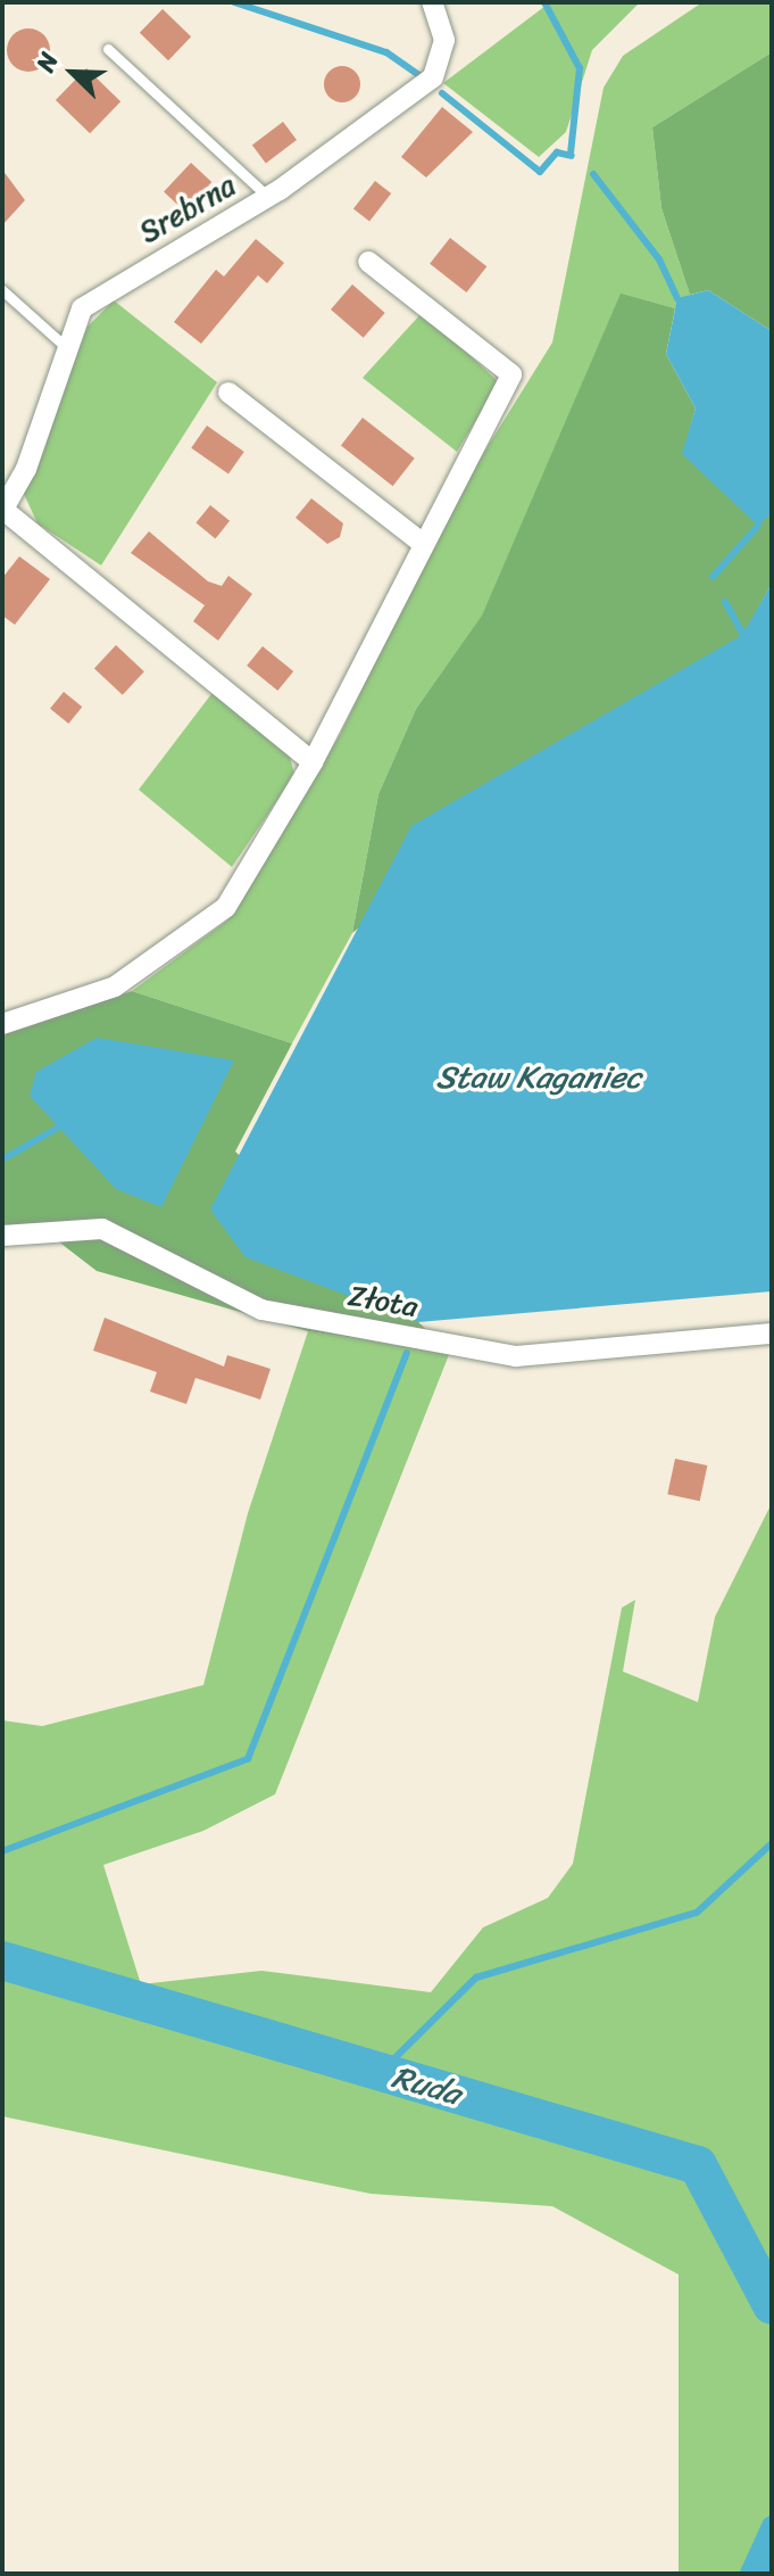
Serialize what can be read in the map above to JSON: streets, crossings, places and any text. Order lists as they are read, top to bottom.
{
  "streets": {
    "street": ["Srebrna", "Złota"]
  },
  "water": ["Staw Kaganiec", "Ruda"],
  "north": "top left"
}
